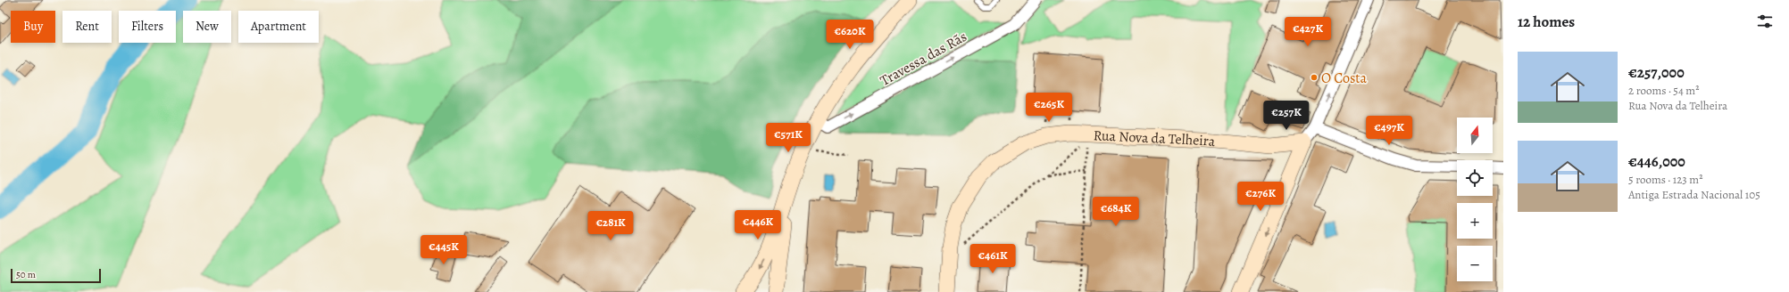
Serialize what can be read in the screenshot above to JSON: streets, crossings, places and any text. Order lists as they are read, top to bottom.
{
  "streets": {
    "street": ["Travessa das Rãs", "Rua Nova da Telheira"]
  },
  "places": ["O Costa"],
  "scale_bar": "50 m",
  "north": "top",
  "page": {
    "heading": "12 homes",
    "chip": [
      "Buy",
      "Rent",
      "Filters",
      "New",
      "Apartment"
    ],
    "price": [
      "€427K",
      "€620K",
      "€265K",
      "€257K",
      "€497K",
      "€571K",
      "€276K",
      "€684K",
      "€446K",
      "€281K",
      "€445K",
      "€461K"
    ],
    "list": [
      {
        "name": "€257,000",
        "note": "2 rooms · 54 m² · Rua Nova da Telheira"
      },
      {
        "name": "€446,000",
        "note": "5 rooms · 123 m² · Antiga Estrada Nacional 105"
      }
    ],
    "map_buttons": ["+", "−"],
    "scale": "50 m"
  }
}
